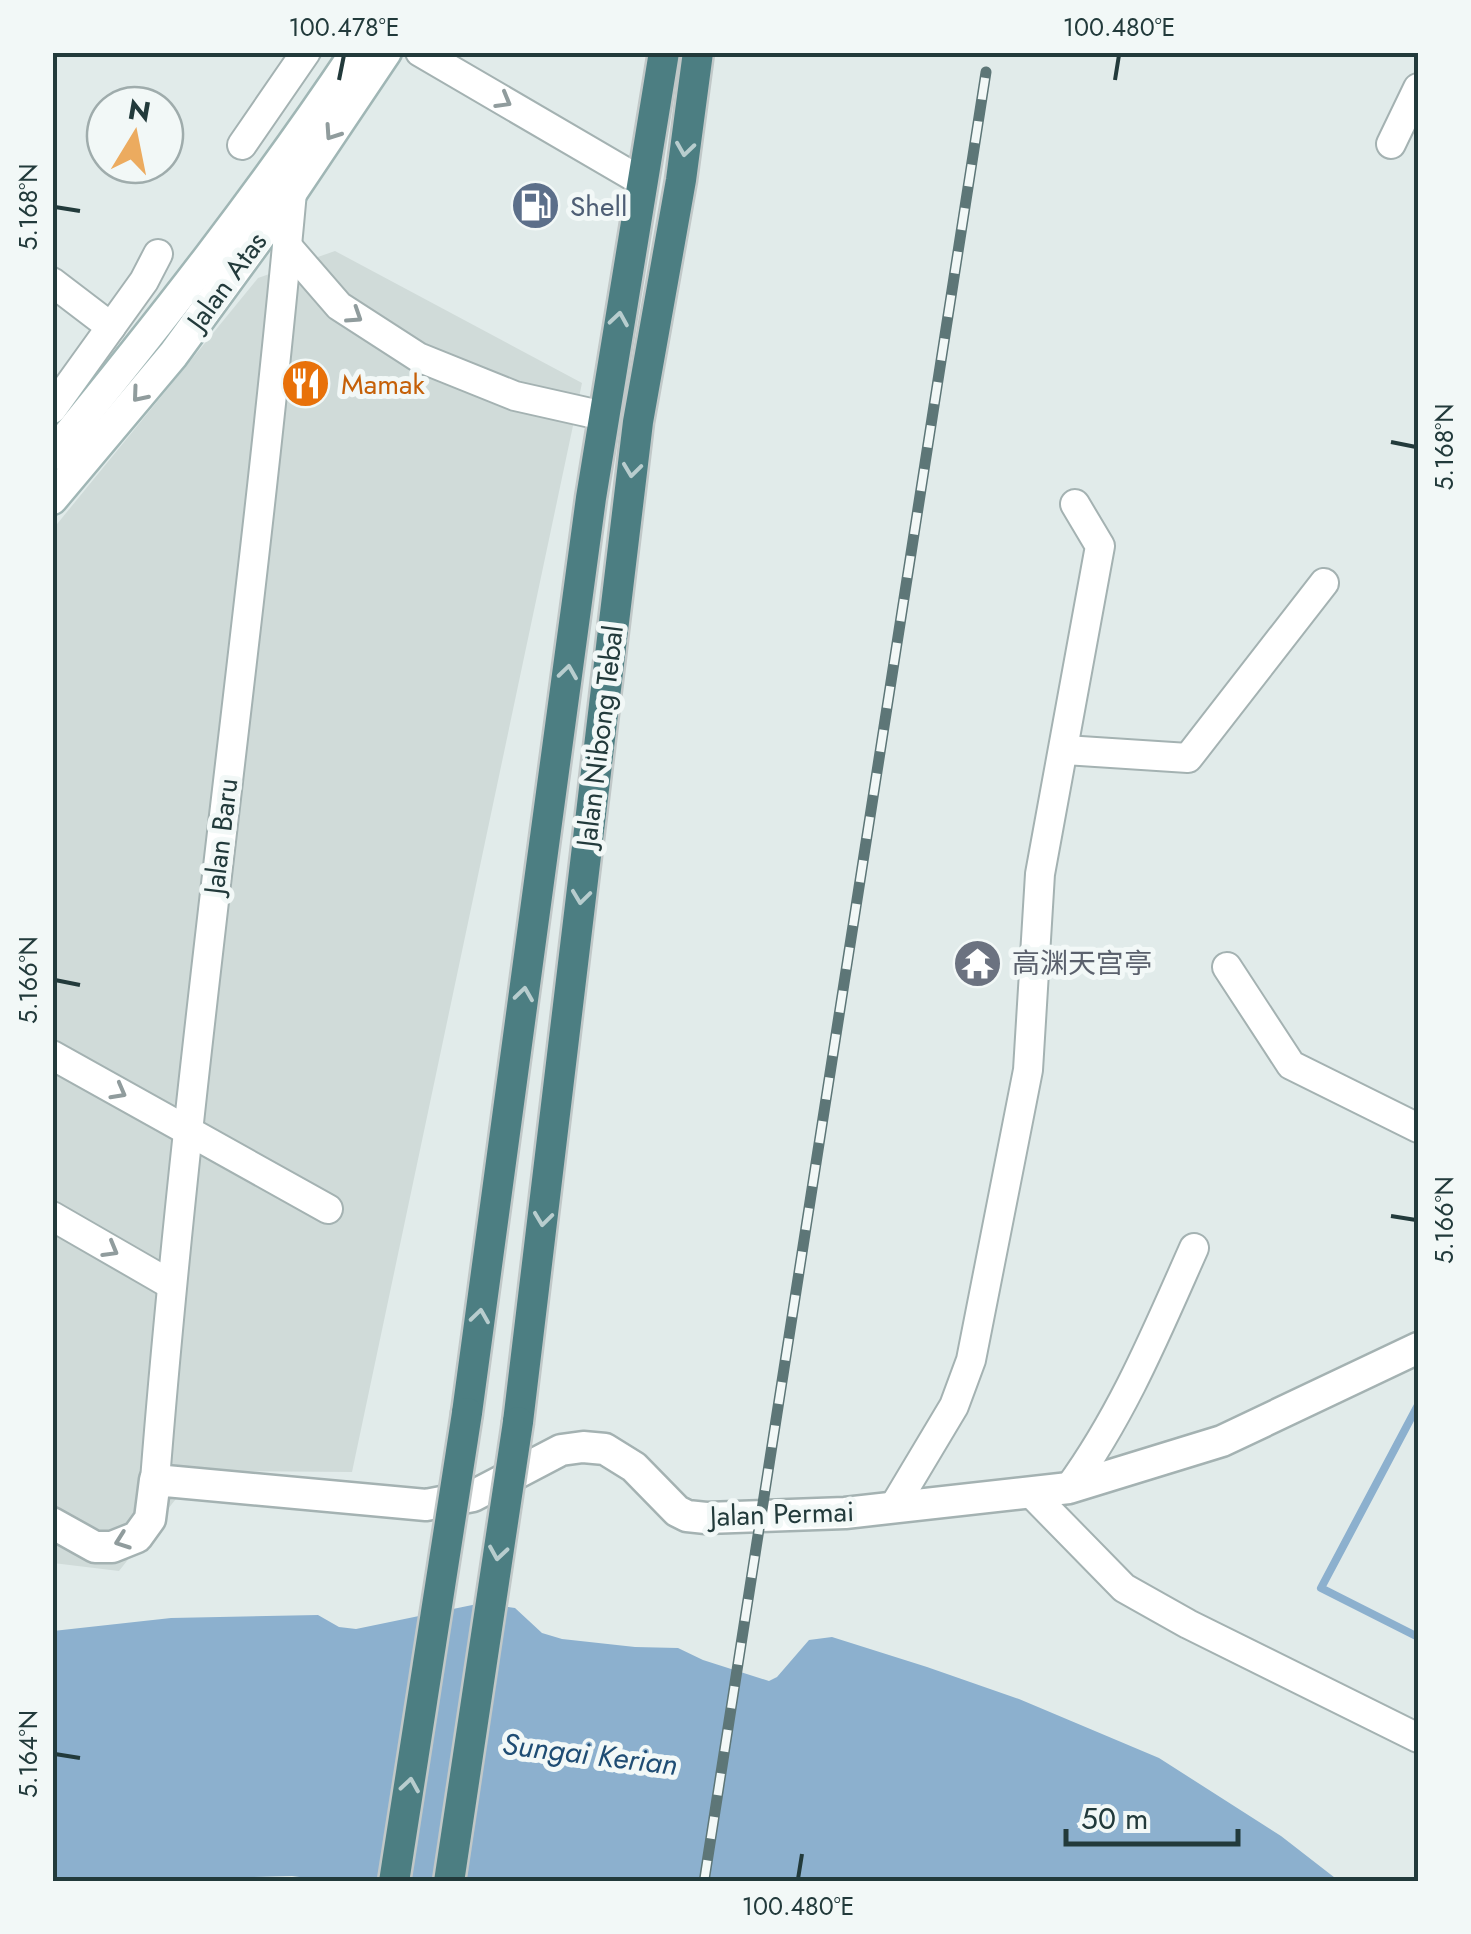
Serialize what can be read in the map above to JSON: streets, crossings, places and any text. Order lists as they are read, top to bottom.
{
  "streets": {
    "highway": ["Jalan Nibong Tebal"],
    "street": ["Jalan Atas", "Jalan Baru", "Jalan Permai"]
  },
  "crossings": [
    ["Jalan Atas", "Jalan Baru"],
    ["Jalan Baru", "Jalan Permai"]
  ],
  "water": ["Sungai Kerian"],
  "places": {
    "fuel station": ["Shell"],
    "restaurant": ["Mamak"],
    "temple": ["高渊天宫亭"]
  },
  "scale_bar": "50 m",
  "north": "top",
  "coordinates": [
    "100.478°E",
    "100.480°E",
    "5.168°N",
    "5.166°N",
    "5.164°N"
  ]
}
